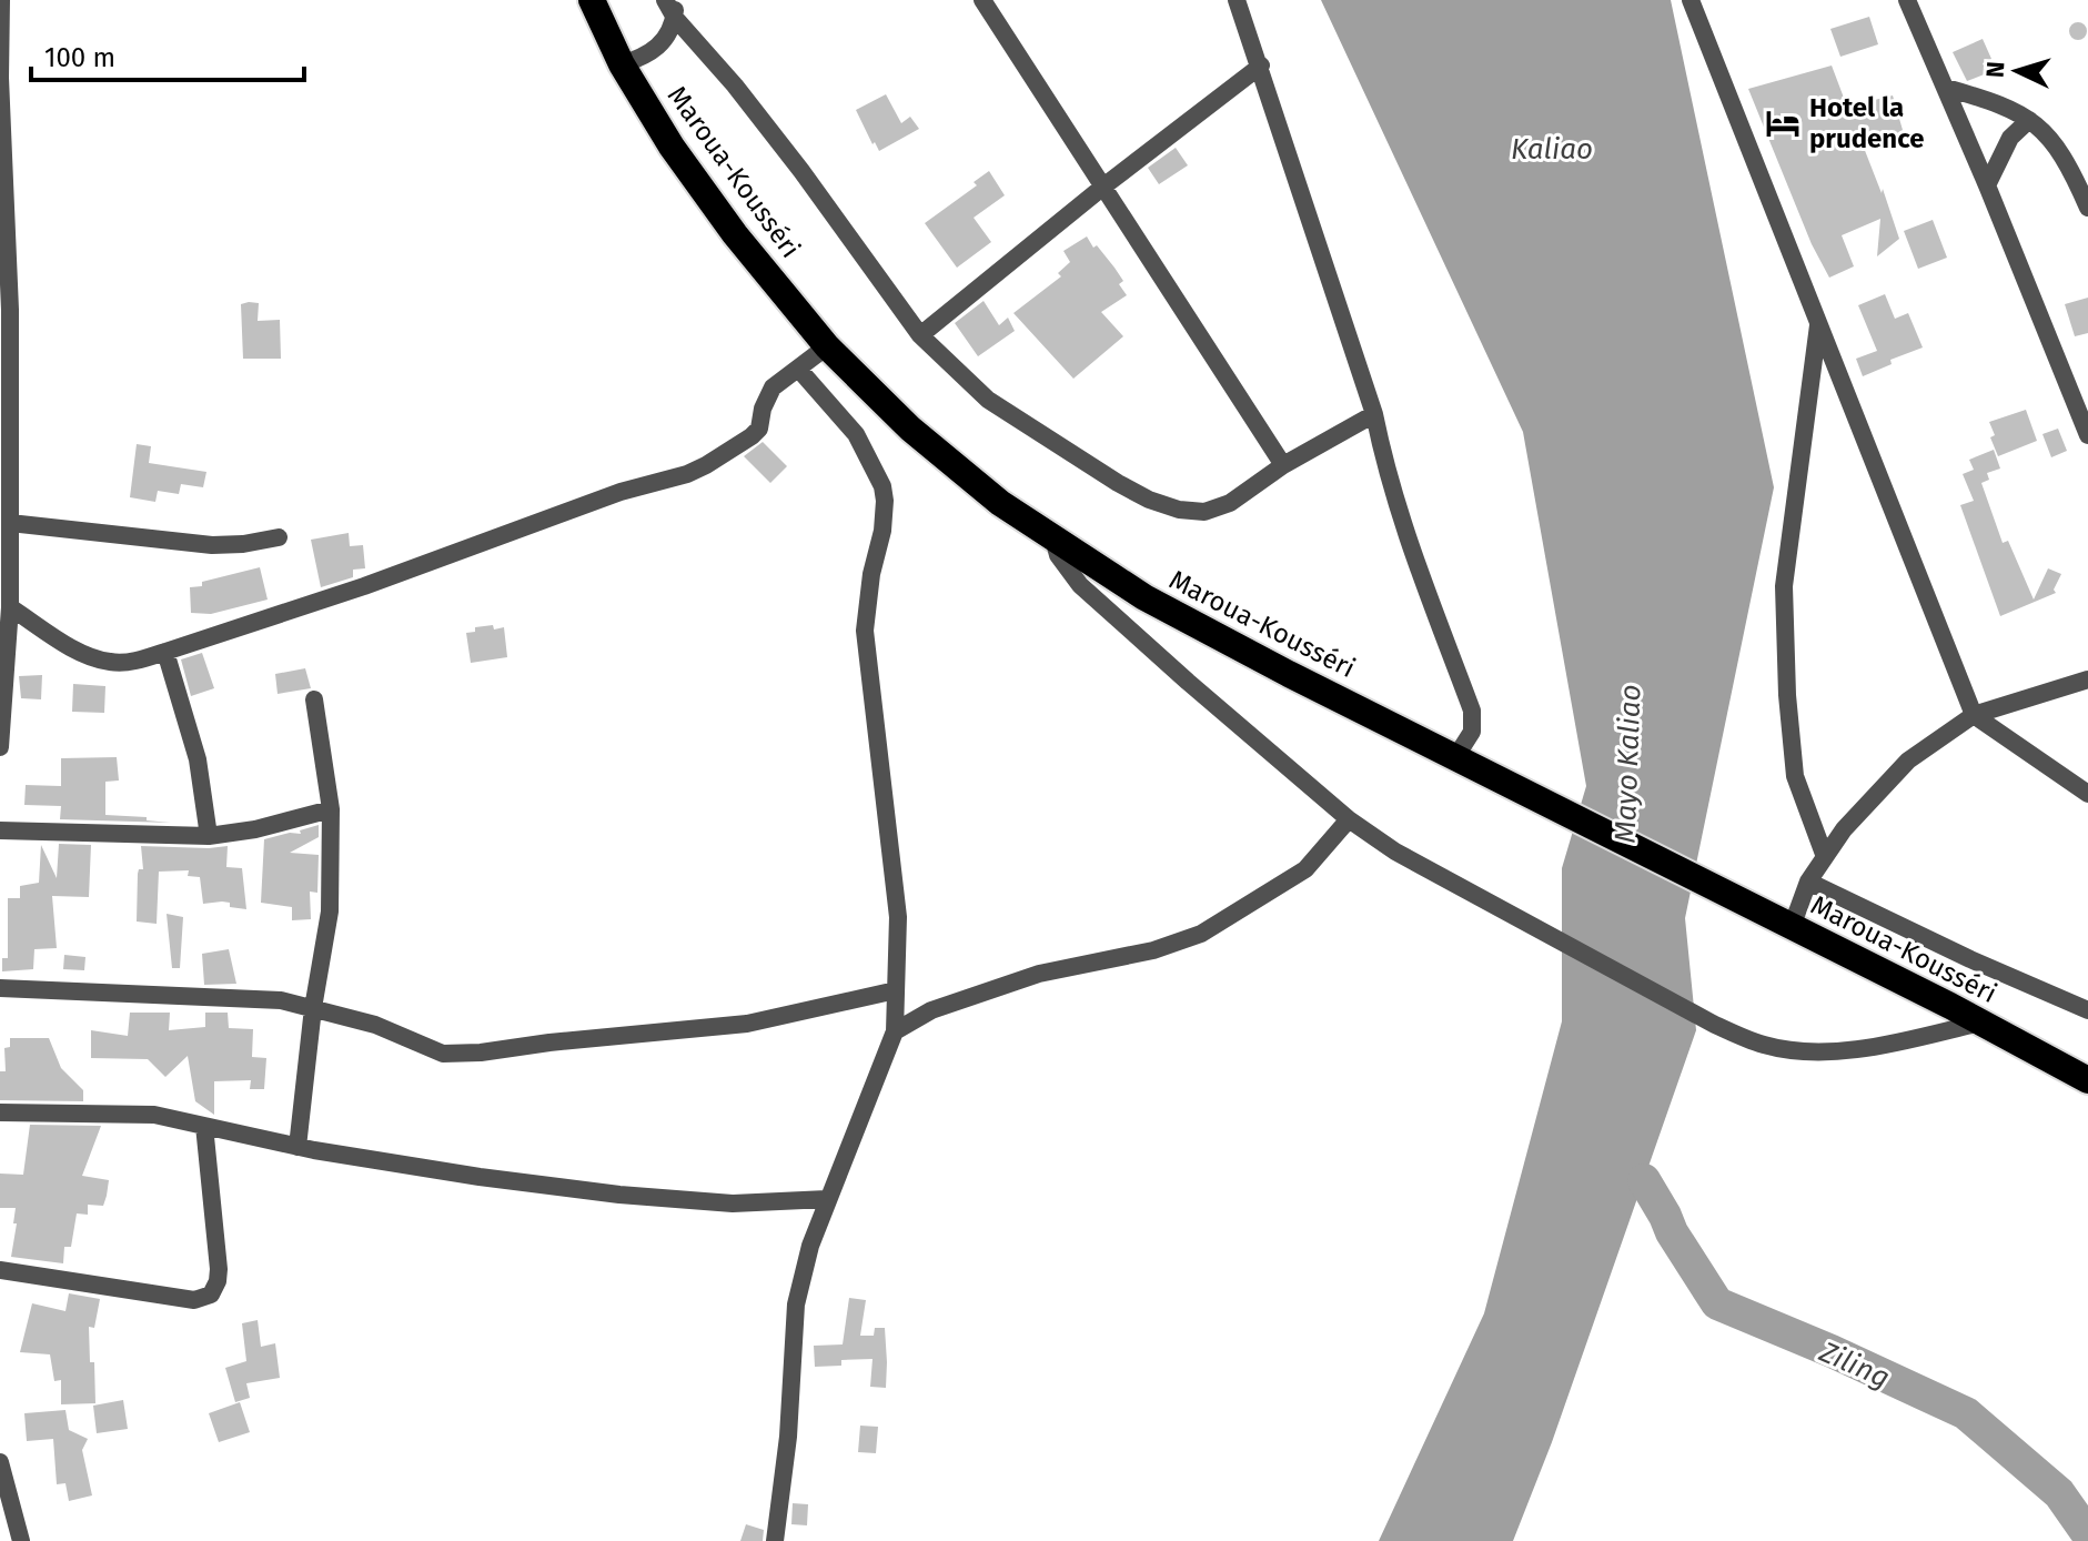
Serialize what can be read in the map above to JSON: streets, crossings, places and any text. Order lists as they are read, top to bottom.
{
  "streets": {
    "highway": ["Maroua-Kousséri"]
  },
  "water": ["Kaliao", "Mayo Kaliao", "Ziling"],
  "places": {
    "hotel": ["Hotel la prudence"]
  },
  "scale_bar": "100 m",
  "north": "left"
}
